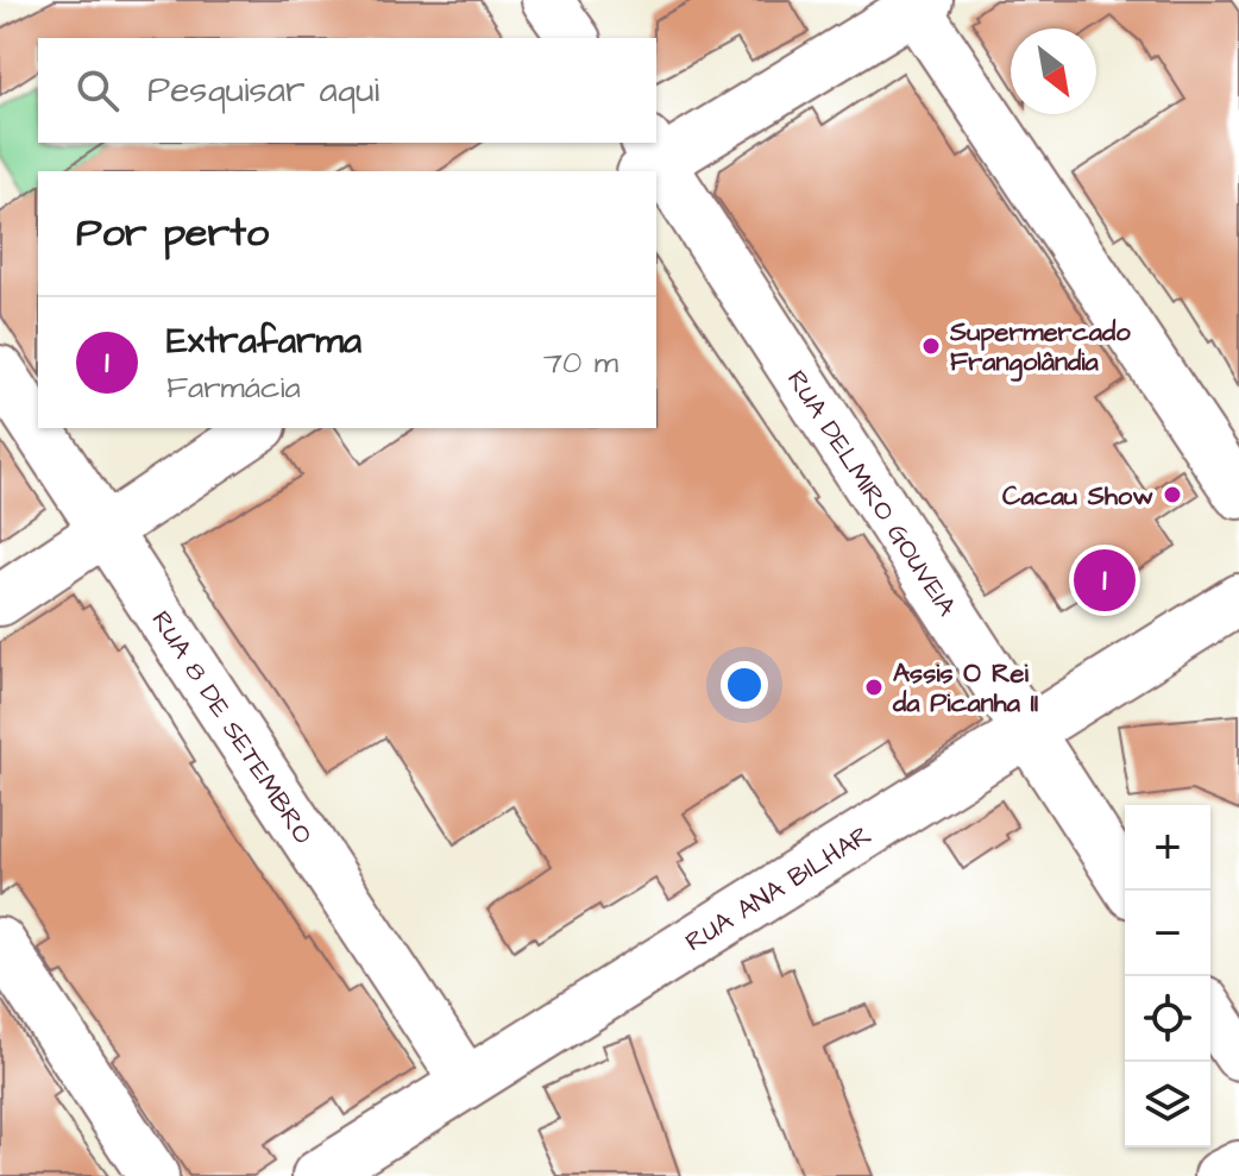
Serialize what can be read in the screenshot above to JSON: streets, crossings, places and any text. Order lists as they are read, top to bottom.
{
  "streets": {
    "street": ["RUA DELMIRO GOUVEIA", "RUA 8 DE SETEMBRO", "RUA ANA BILHAR"]
  },
  "crossings": [
    ["RUA DELMIRO GOUVEIA", "RUA ANA BILHAR"],
    ["RUA 8 DE SETEMBRO", "RUA ANA BILHAR"]
  ],
  "places": ["Supermercado Frangolândia", "Cacau Show", "Assis O Rei da Picanha II"],
  "north": "bottom right",
  "page": {
    "search": "Pesquisar aqui",
    "heading": "Por perto",
    "list": [
      {
        "mark": "1",
        "name": "Extrafarma",
        "note": "Farmácia",
        "value": "70 m"
      }
    ],
    "pins": "1",
    "map_buttons": ["+", "−"]
  }
}
